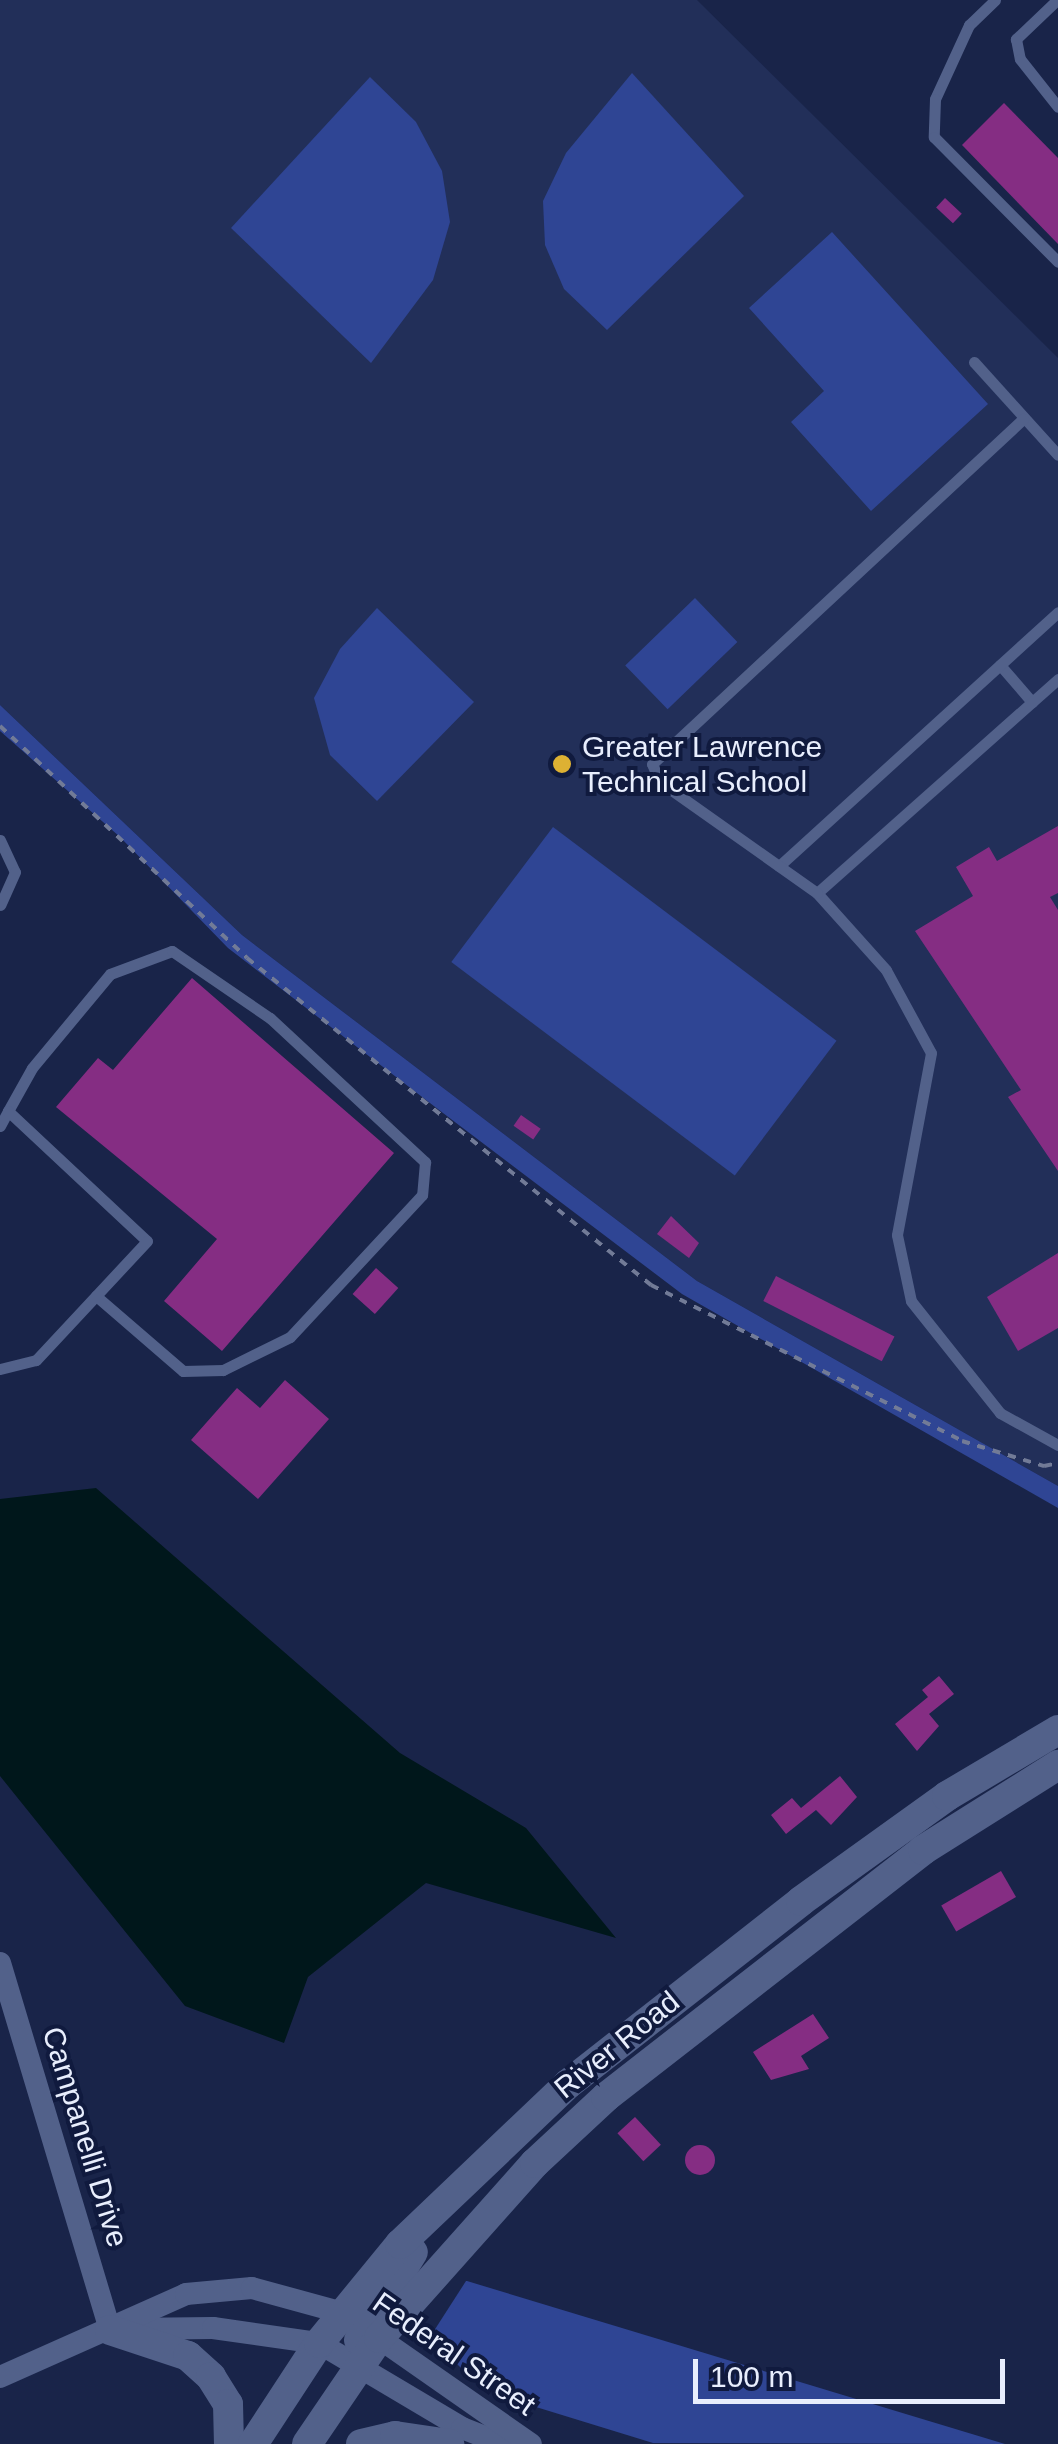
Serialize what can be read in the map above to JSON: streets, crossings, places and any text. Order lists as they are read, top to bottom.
{
  "streets": {
    "main road": ["River Road"],
    "street": ["Campanelli Drive", "Federal Street"]
  },
  "crossings": [
    ["River Road", "Federal Street"],
    ["Campanelli Drive", "Federal Street"]
  ],
  "places": ["Greater Lawrence Technical School"],
  "scale_bar": "100 m"
}
